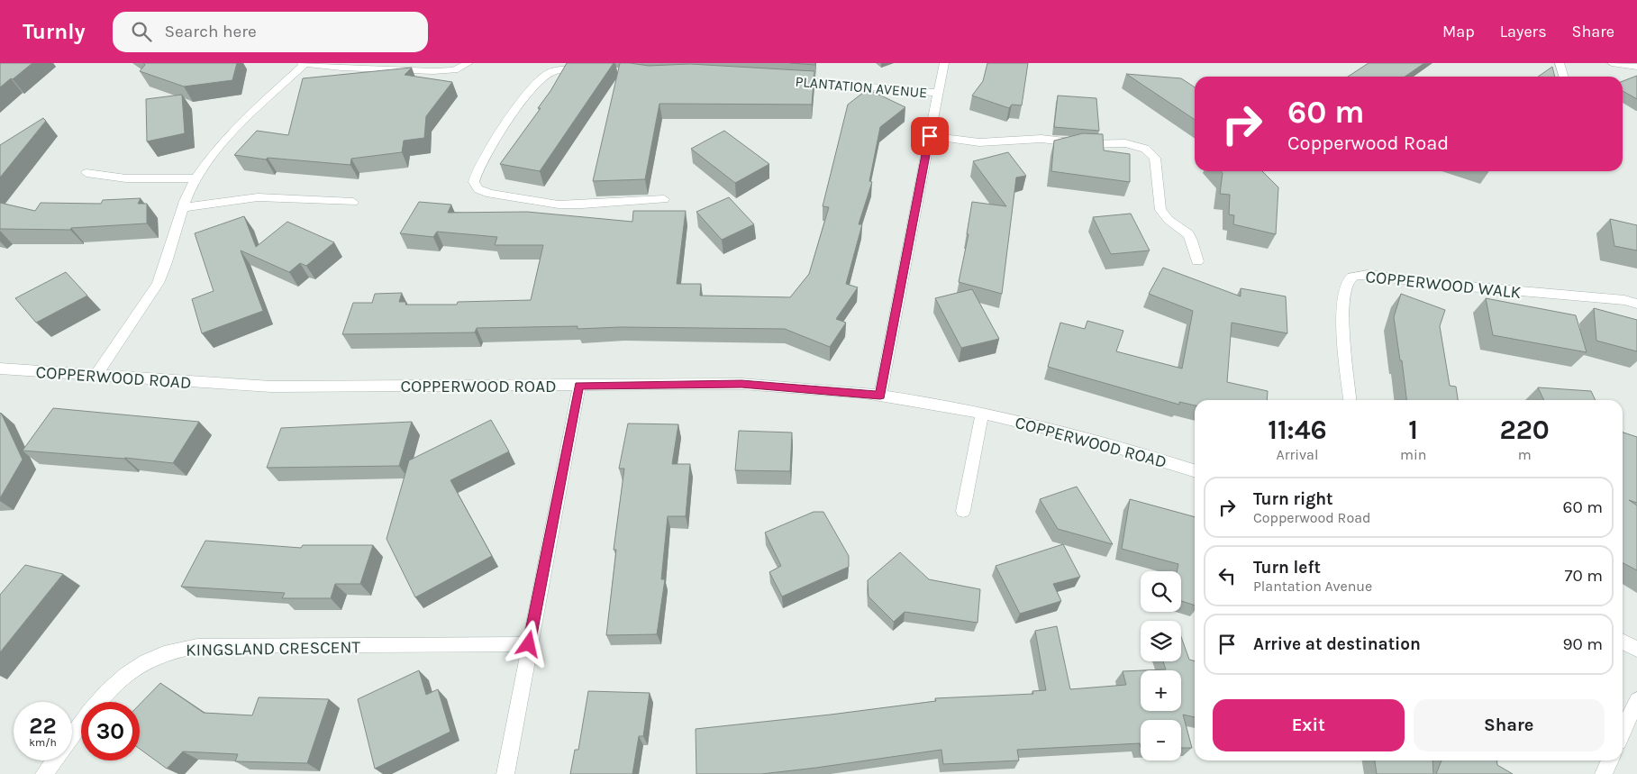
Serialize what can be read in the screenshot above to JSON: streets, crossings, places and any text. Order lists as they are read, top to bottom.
{
  "streets": {
    "street": [
      "PLANTATION AVENUE",
      "COPPERWOOD WALK",
      "COPPERWOOD ROAD",
      "KINGSLAND CRESCENT"
    ]
  },
  "crossings": [
    ["PLANTATION AVENUE", "COPPERWOOD ROAD"]
  ],
  "page": {
    "header": "Turnly",
    "search": "Search here",
    "nav": ["Map", "Layers", "Share"],
    "turn": ["60 m", "Copperwood Road"],
    "eta": [
      "11:46",
      "Arrival",
      "1",
      "min",
      "220",
      "m"
    ],
    "list": [
      {
        "name": "Turn right",
        "note": "Copperwood Road",
        "value": "60 m"
      },
      {
        "name": "Turn left",
        "note": "Plantation Avenue",
        "value": "70 m"
      },
      {
        "name": "Arrive at destination",
        "value": "90 m"
      }
    ],
    "map_buttons": ["+", "−"],
    "buttons": ["Exit", "Share"],
    "speed": "22 km/h",
    "limit": "30"
  }
}
